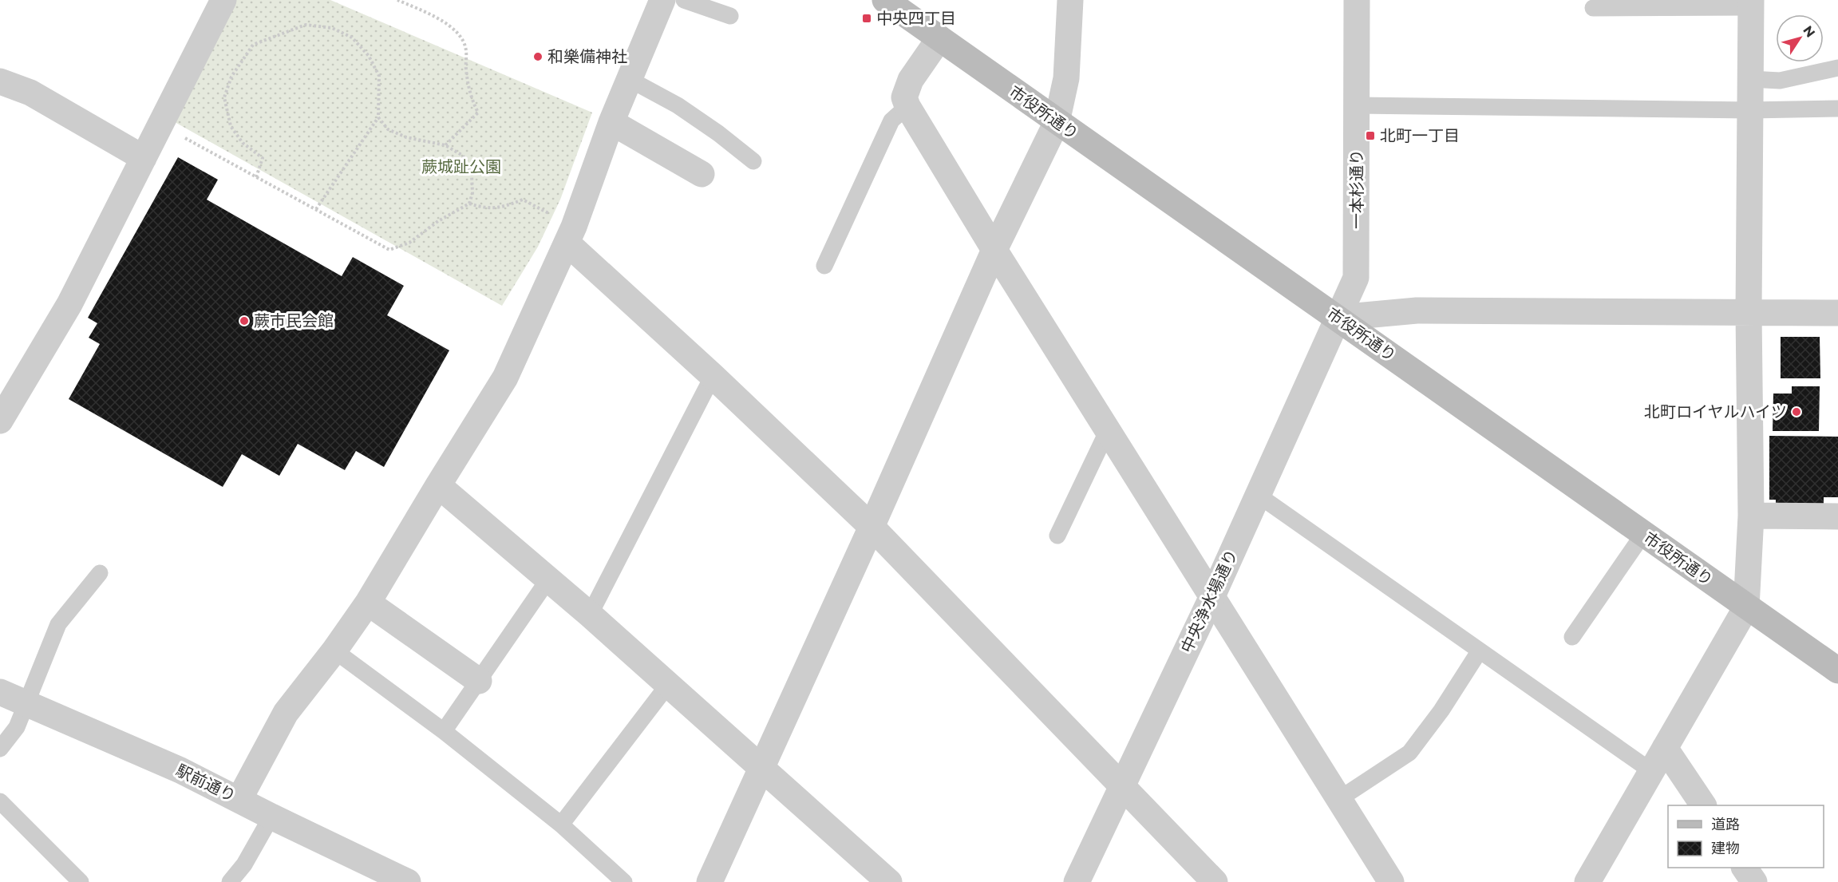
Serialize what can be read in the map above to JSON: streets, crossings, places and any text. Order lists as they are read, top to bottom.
{
  "streets": {
    "main road": ["市役所通り"],
    "street": ["一本杉通り", "中央浄水場通り", "駅前通り"]
  },
  "crossings": [
    ["市役所通り", "一本杉通り"],
    ["市役所通り", "中央浄水場通り"],
    ["一本杉通り", "中央浄水場通り"]
  ],
  "parks": ["蕨城趾公園"],
  "places": {
    "transit": ["中央四丁目", "北町一丁目"],
    "other": ["和樂備神社", "蕨市民会館", "北町ロイヤルハイツ"]
  },
  "legend": ["道路", "建物"],
  "north": "top right"
}
